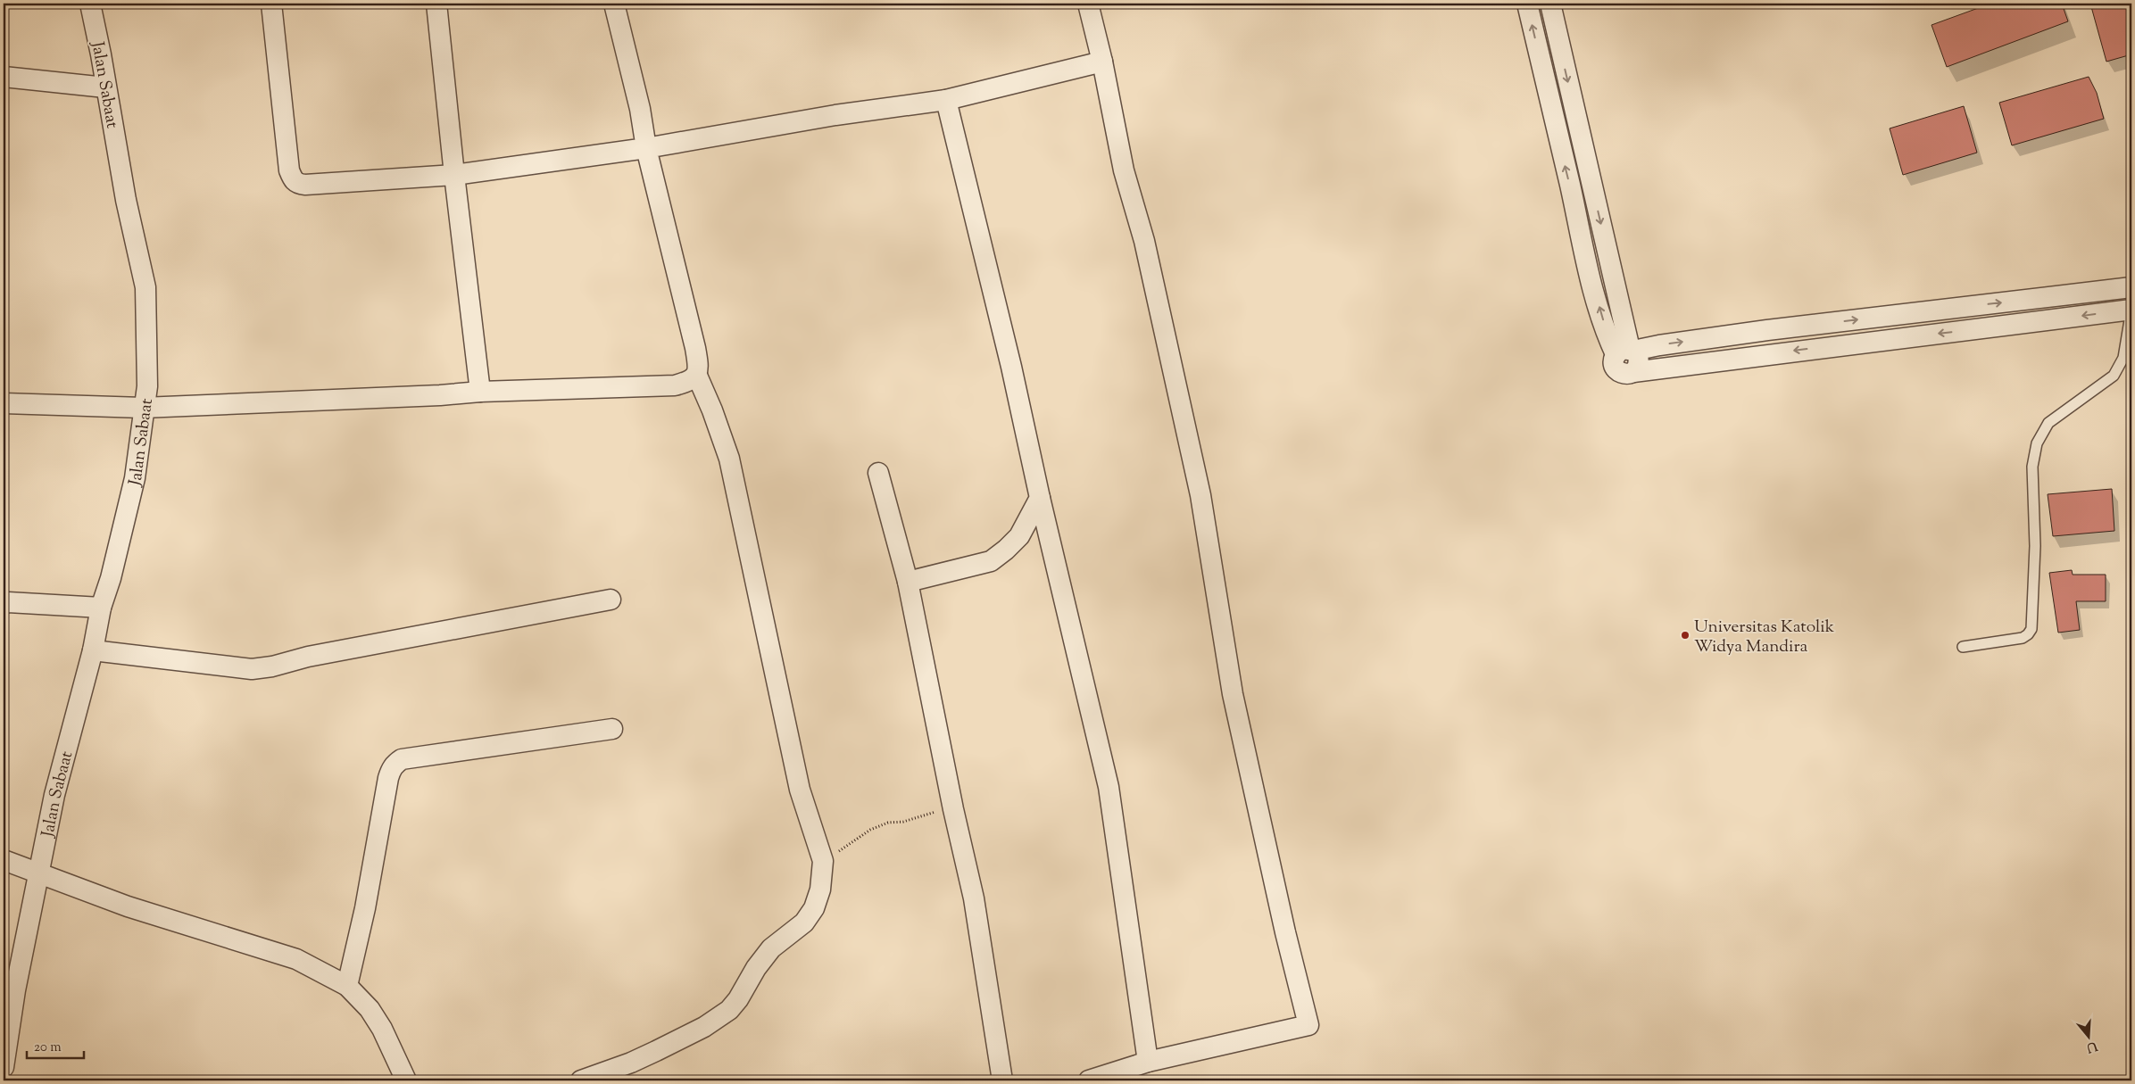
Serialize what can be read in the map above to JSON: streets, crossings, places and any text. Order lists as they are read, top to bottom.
{
  "streets": {
    "street": ["Jalan Sabaat"]
  },
  "places": ["Universitas Katolik Widya Mandira"],
  "scale_bar": "20 m",
  "north": "bottom"
}
